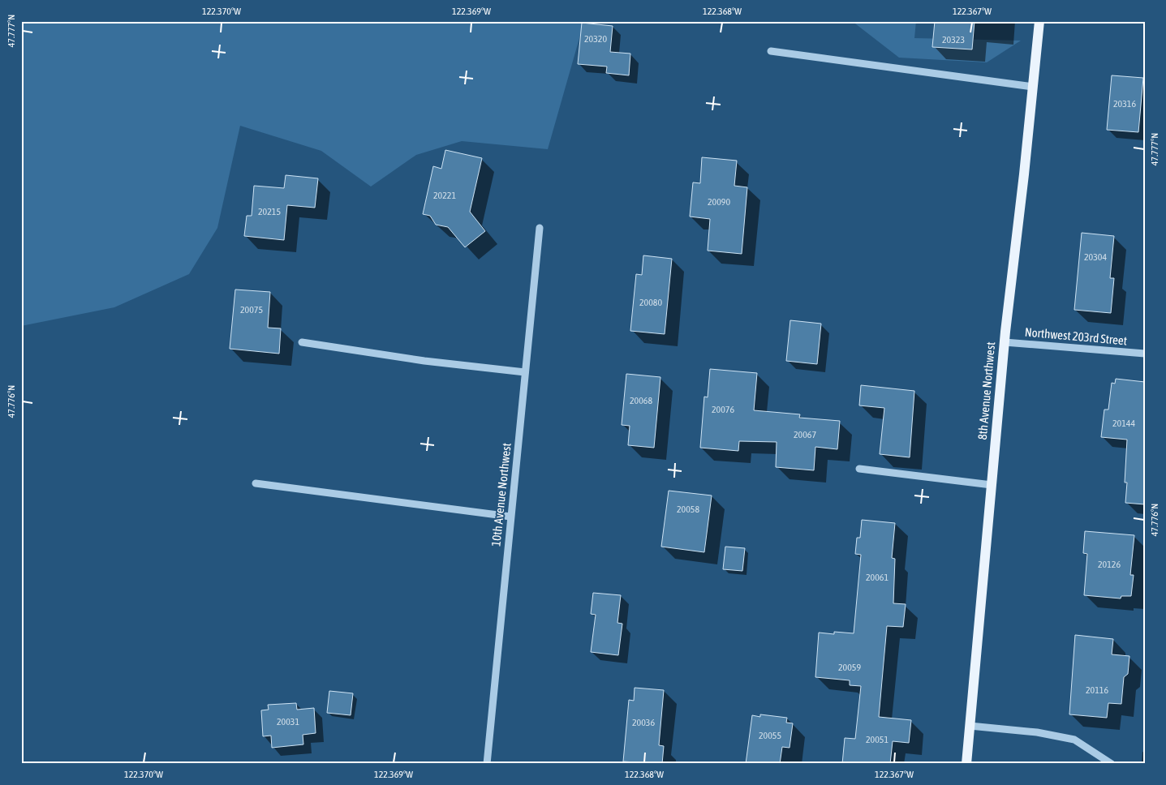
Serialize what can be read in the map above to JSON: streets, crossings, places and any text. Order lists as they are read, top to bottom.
{
  "streets": {
    "main road": ["8th Avenue Northwest"],
    "street": ["Northwest 203rd Street", "10th Avenue Northwest"]
  },
  "crossings": [
    ["Northwest 203rd Street", "8th Avenue Northwest"]
  ],
  "house_numbers": [
    "20320",
    "20323",
    "20316",
    "20221",
    "20090",
    "20215",
    "20304",
    "20080",
    "20075",
    "20068",
    "20076",
    "20144",
    "20067",
    "20058",
    "20126",
    "20061",
    "20059",
    "20116",
    "20031",
    "20036",
    "20055",
    "20051"
  ],
  "coordinates": [
    "122.370°W",
    "122.369°W",
    "122.368°W",
    "122.367°W",
    "47.777°N",
    "47.776°N"
  ]
}
